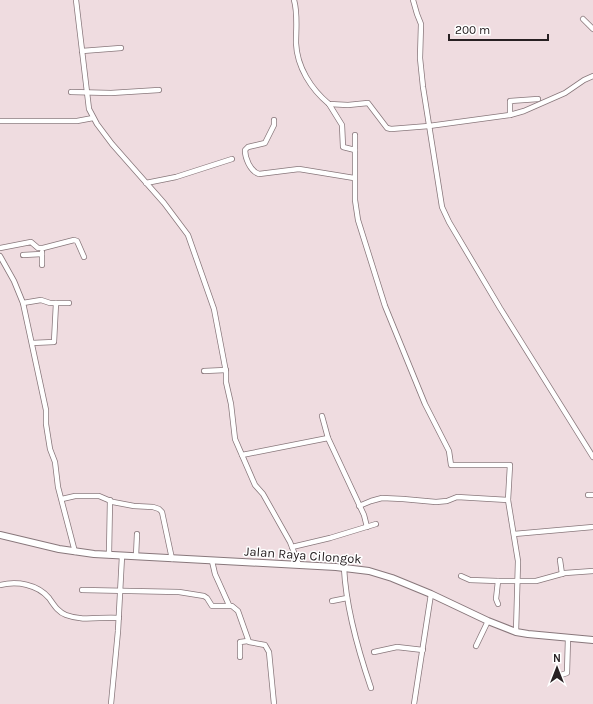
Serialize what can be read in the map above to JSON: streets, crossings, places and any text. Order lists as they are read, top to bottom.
{
  "streets": {
    "highway": ["Jalan Raya Cilongok"]
  },
  "scale_bar": "200 m",
  "north": "top"
}
